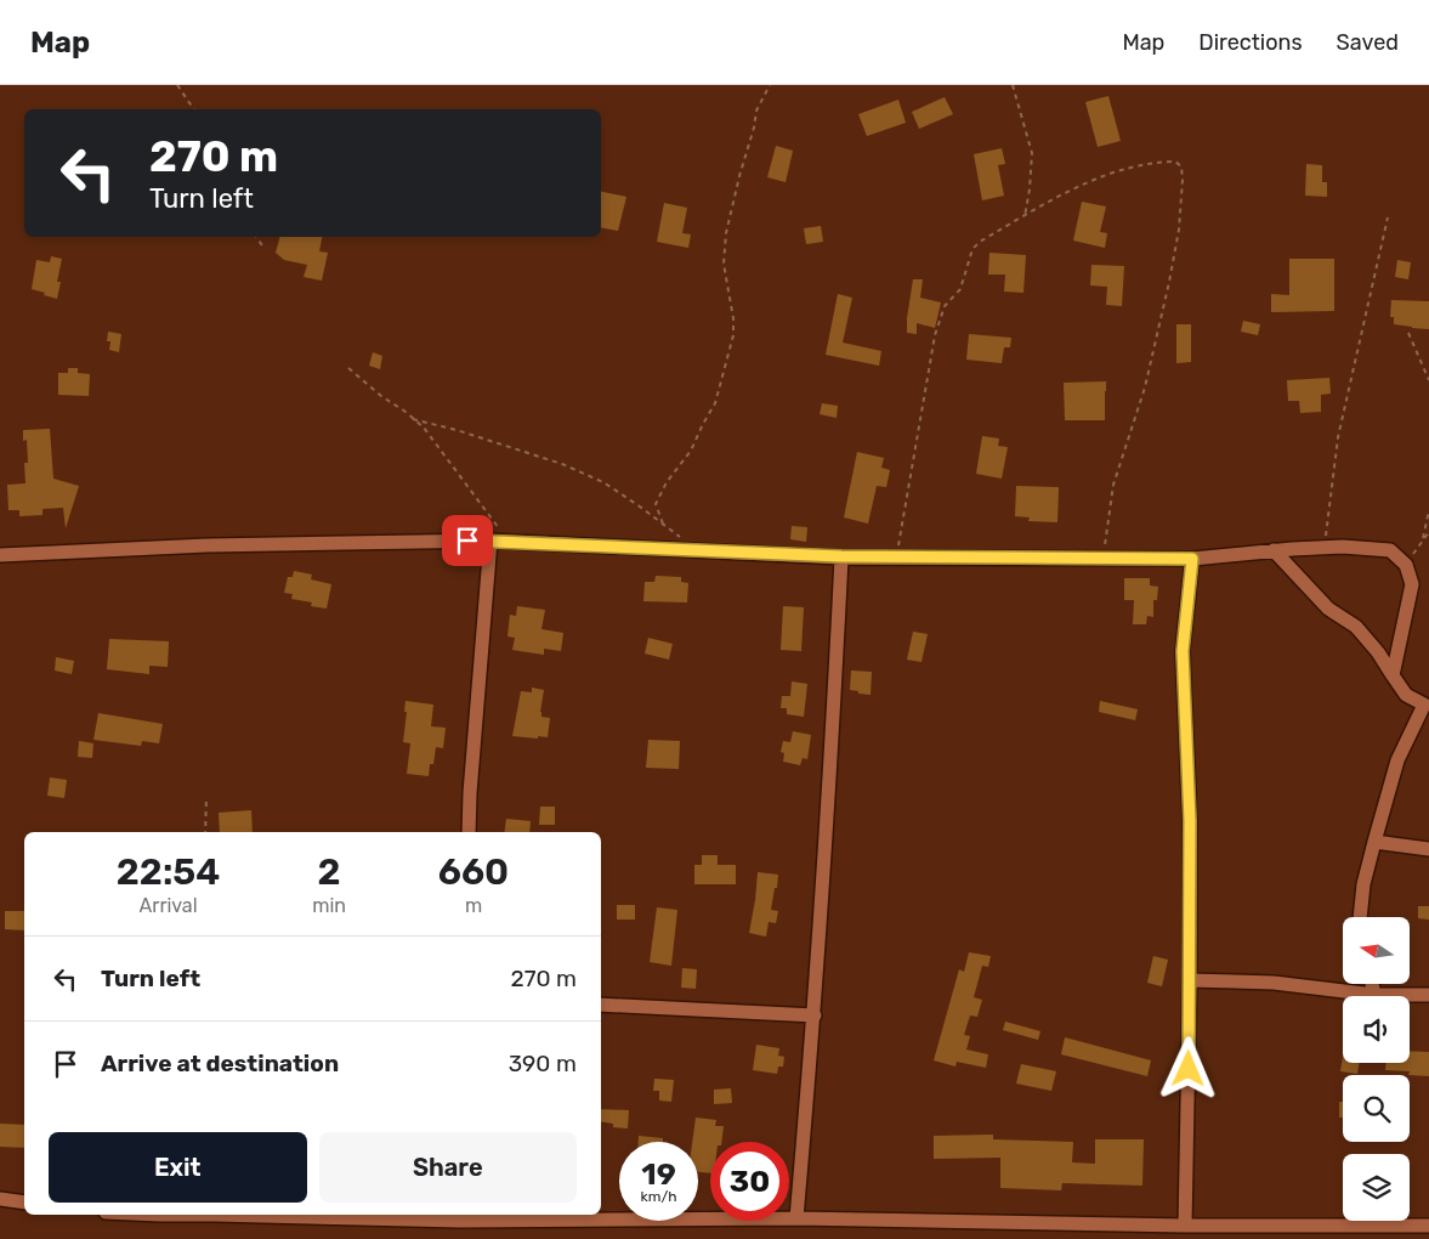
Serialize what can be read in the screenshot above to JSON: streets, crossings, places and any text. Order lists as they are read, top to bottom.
{
  "north": "left",
  "page": {
    "header": "Map",
    "nav": ["Map", "Directions", "Saved"],
    "turn": ["270 m", "Turn left"],
    "eta": [
      "22:54",
      "Arrival",
      "2",
      "min",
      "660",
      "m"
    ],
    "list": [
      {
        "name": "Turn left",
        "value": "270 m"
      },
      {
        "name": "Arrive at destination",
        "value": "390 m"
      }
    ],
    "buttons": ["Exit", "Share"],
    "speed": "19 km/h",
    "limit": "30"
  }
}
